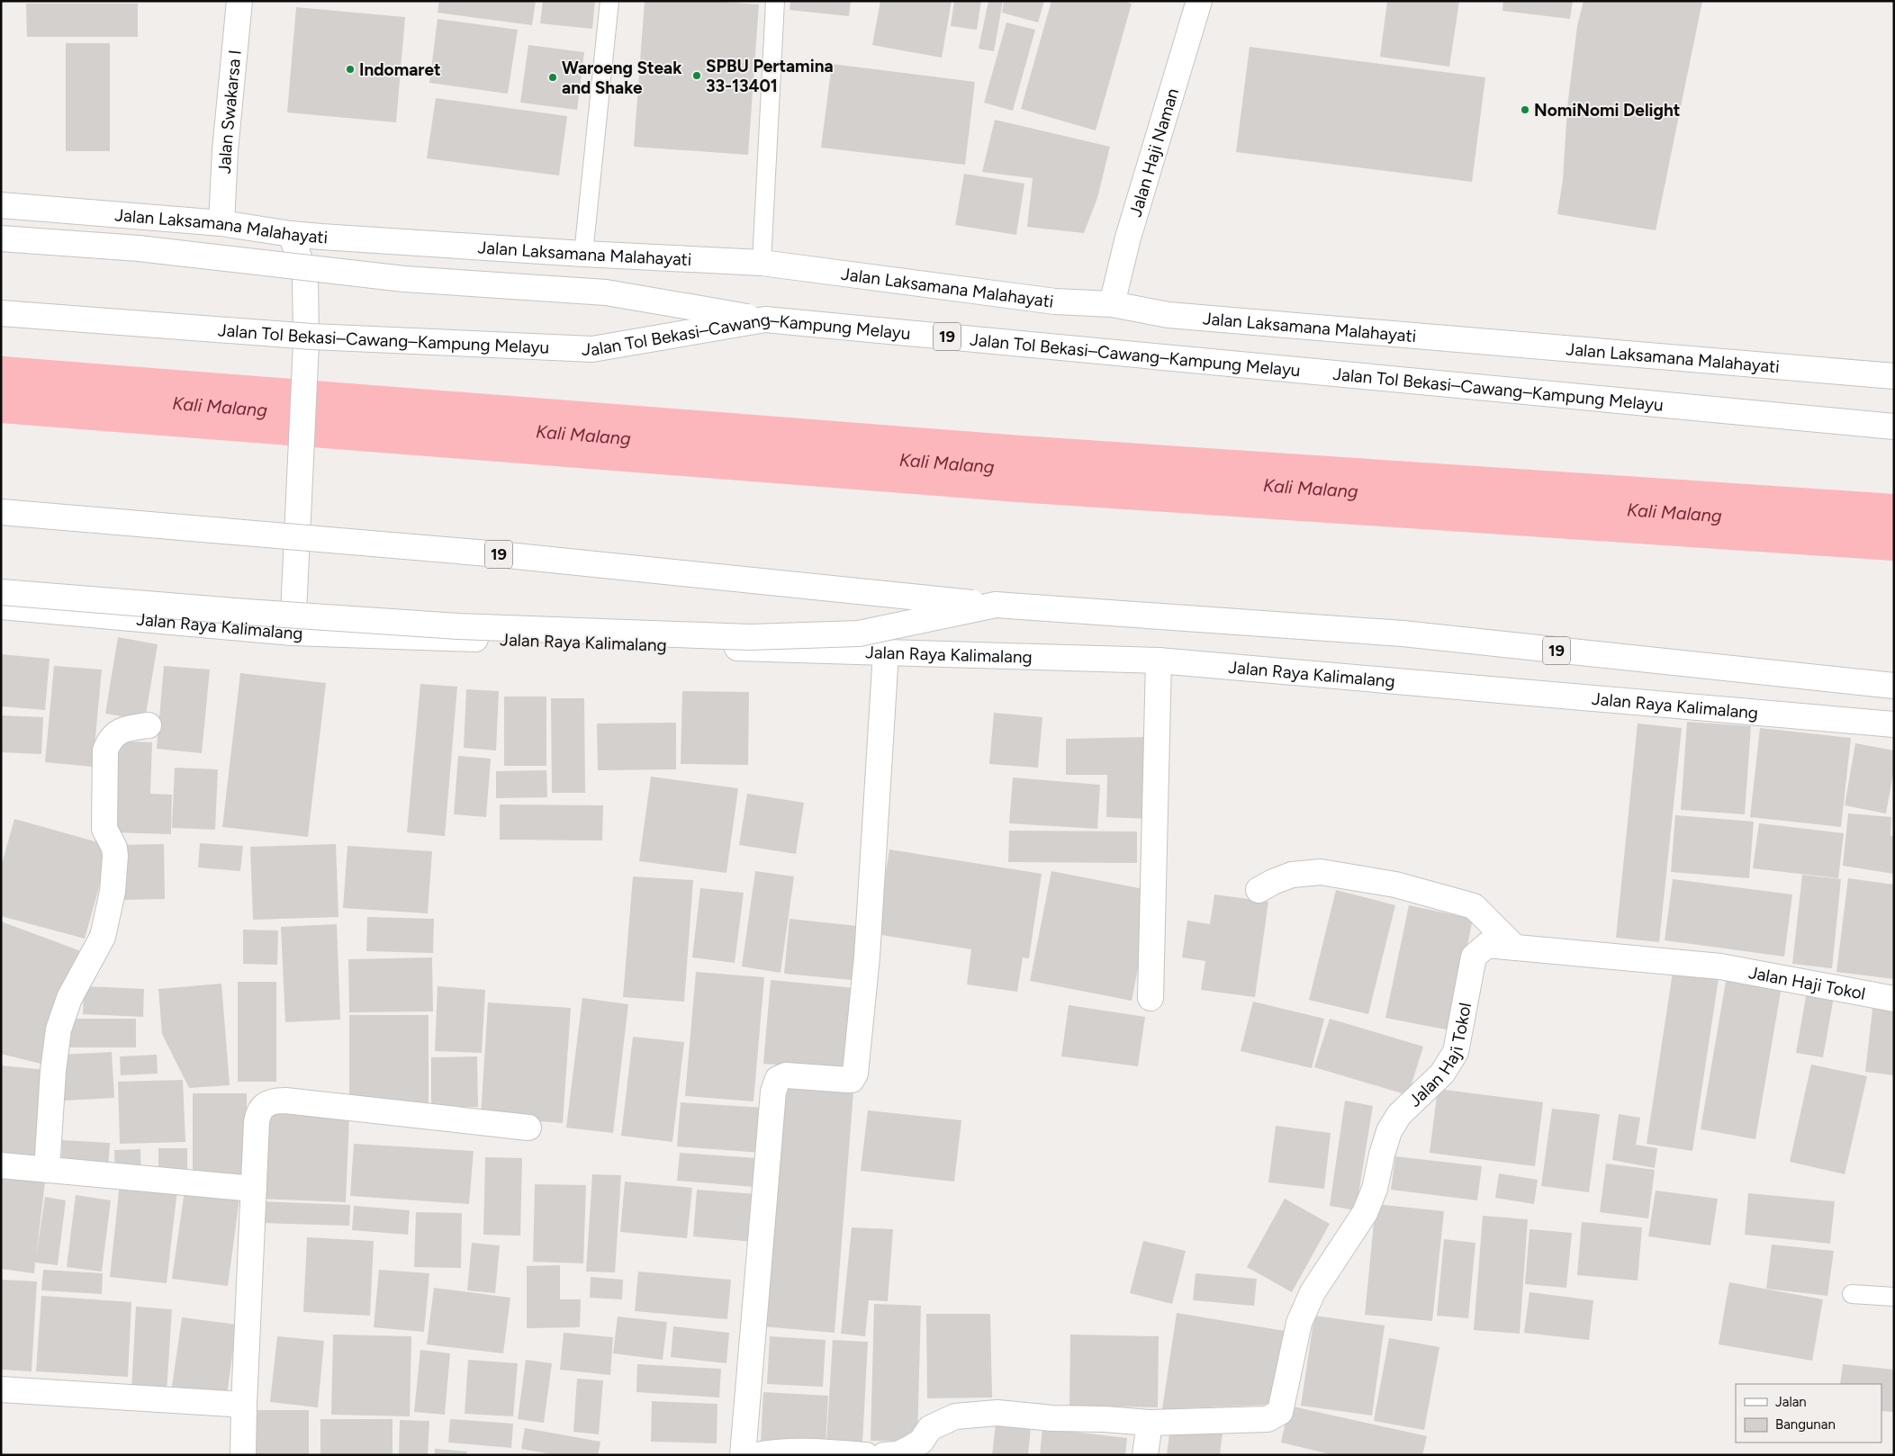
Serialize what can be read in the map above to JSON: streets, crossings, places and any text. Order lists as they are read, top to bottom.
{
  "streets": {
    "main road": [
      "Jalan Swakarsa I",
      "Jalan Haji Naman",
      "Jalan Laksamana Malahayati",
      "19",
      "Jalan Tol Bekasi–Cawang–Kampung Melayu",
      "Jalan Raya Kalimalang",
      "Jalan Haji Tokol"
    ]
  },
  "crossings": [
    ["Jalan Swakarsa I", "Jalan Laksamana Malahayati"],
    ["Jalan Haji Naman", "Jalan Laksamana Malahayati"]
  ],
  "water": ["Kali Malang"],
  "places": [
    "Indomaret",
    "SPBU Pertamina 33-13401",
    "Waroeng Steak and Shake",
    "NomiNomi Delight"
  ],
  "legend": ["Jalan", "Bangunan"]
}
